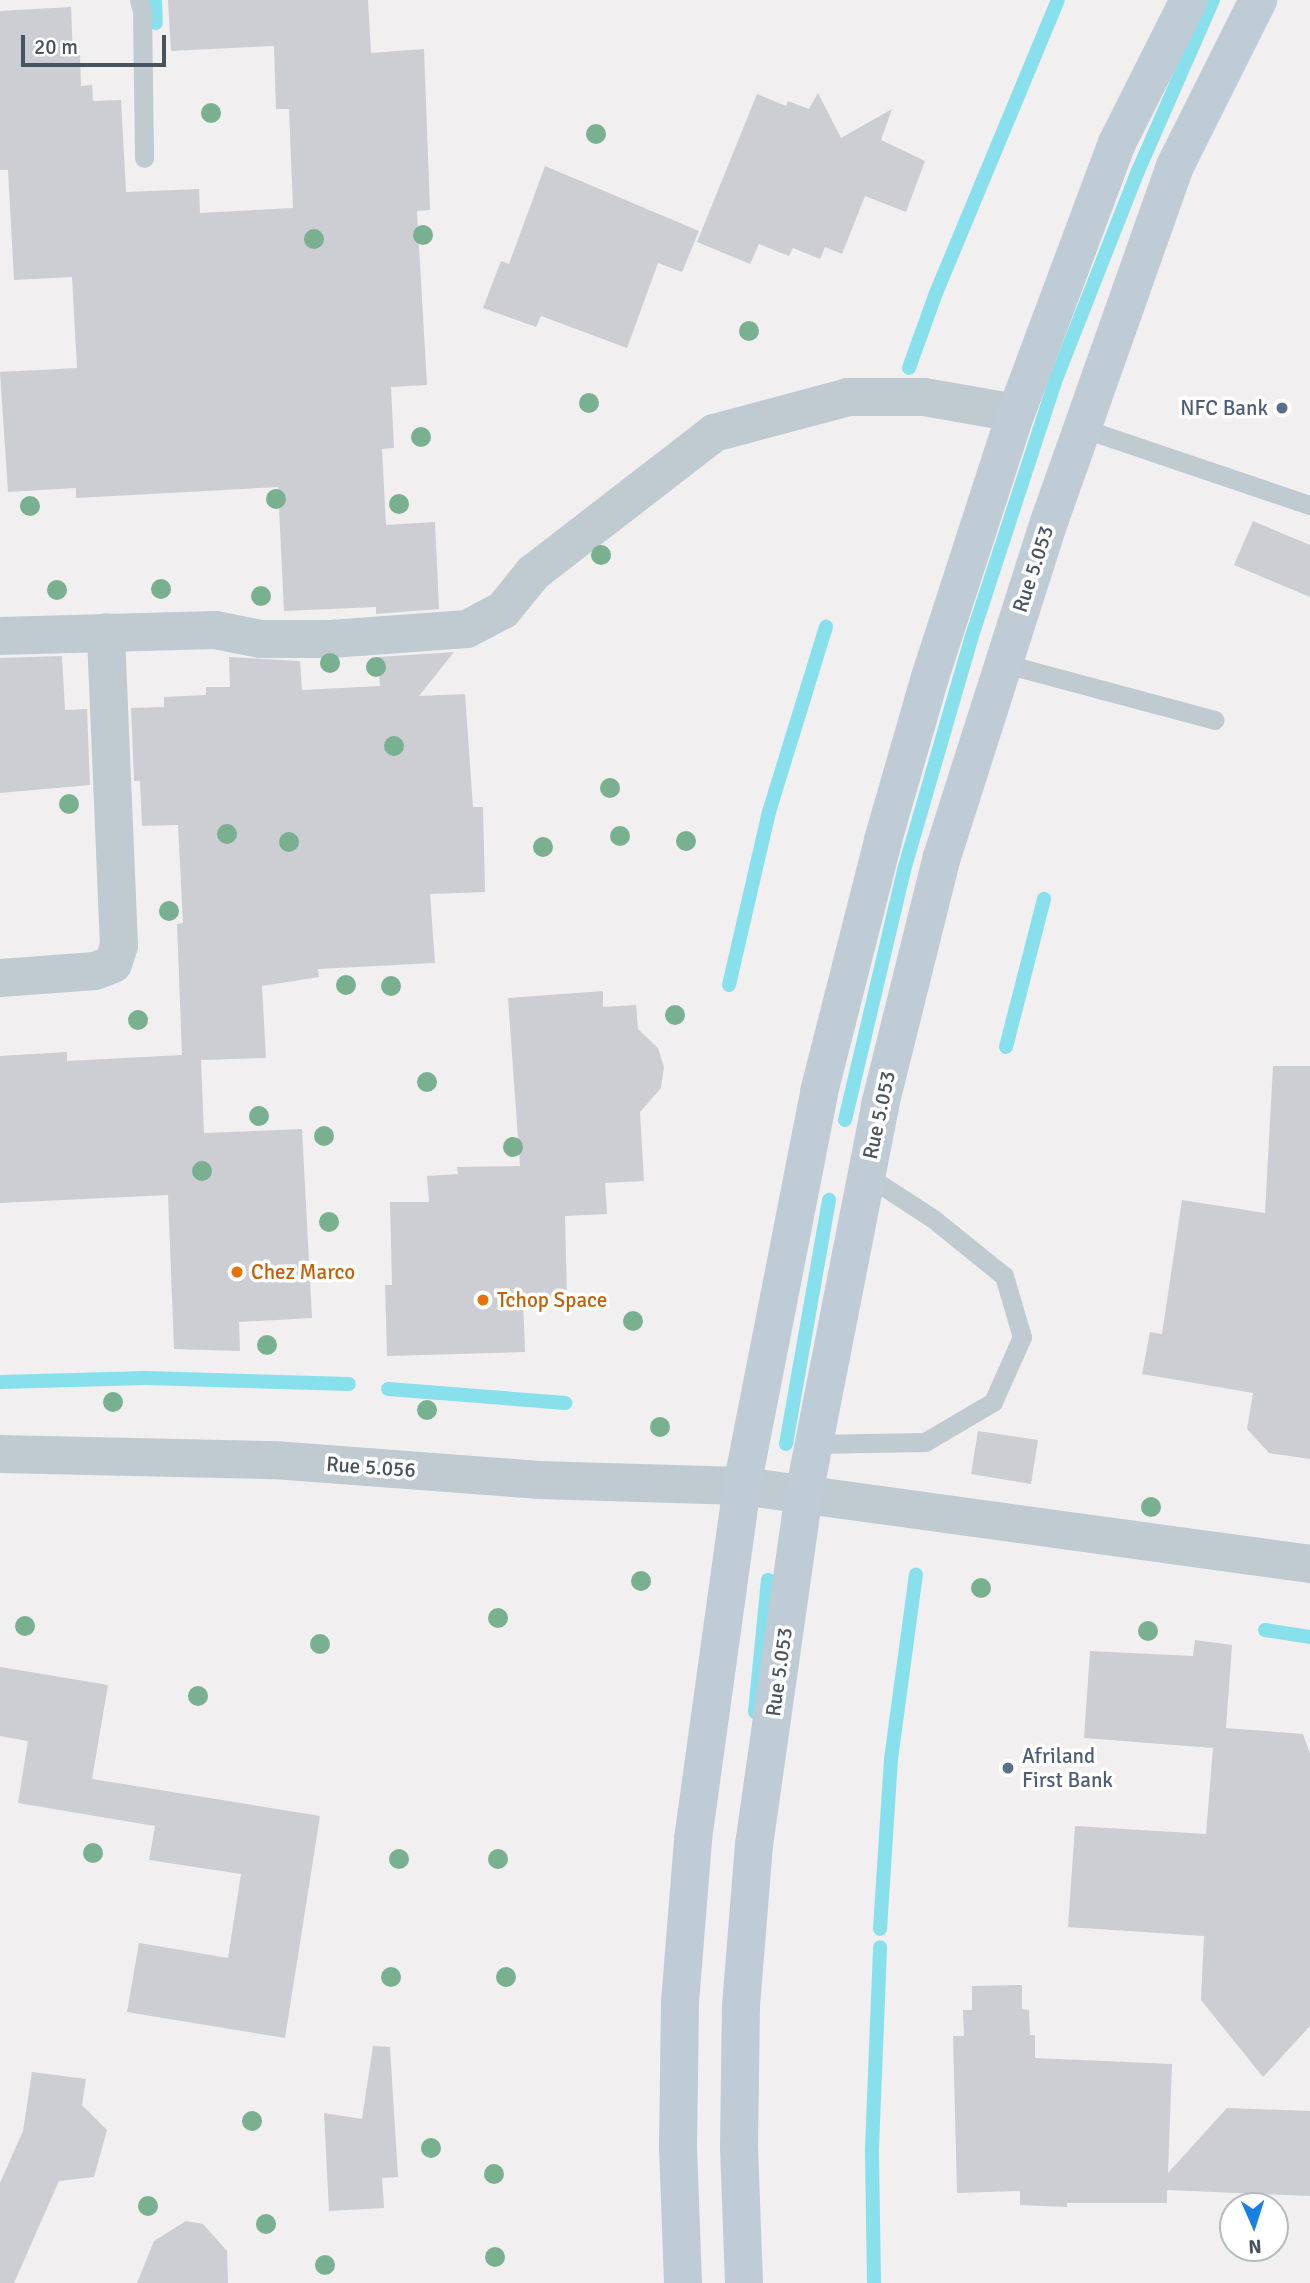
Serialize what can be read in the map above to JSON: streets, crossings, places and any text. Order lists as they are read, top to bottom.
{
  "streets": {
    "main road": ["Rue 5.053"],
    "street": ["Rue 5.056"]
  },
  "crossings": [
    ["Rue 5.053", "Rue 5.056"]
  ],
  "places": [
    "NFC Bank",
    "Chez Marco",
    "Tchop Space",
    "Afriland First Bank"
  ],
  "scale_bar": "20 m",
  "north": "bottom"
}
